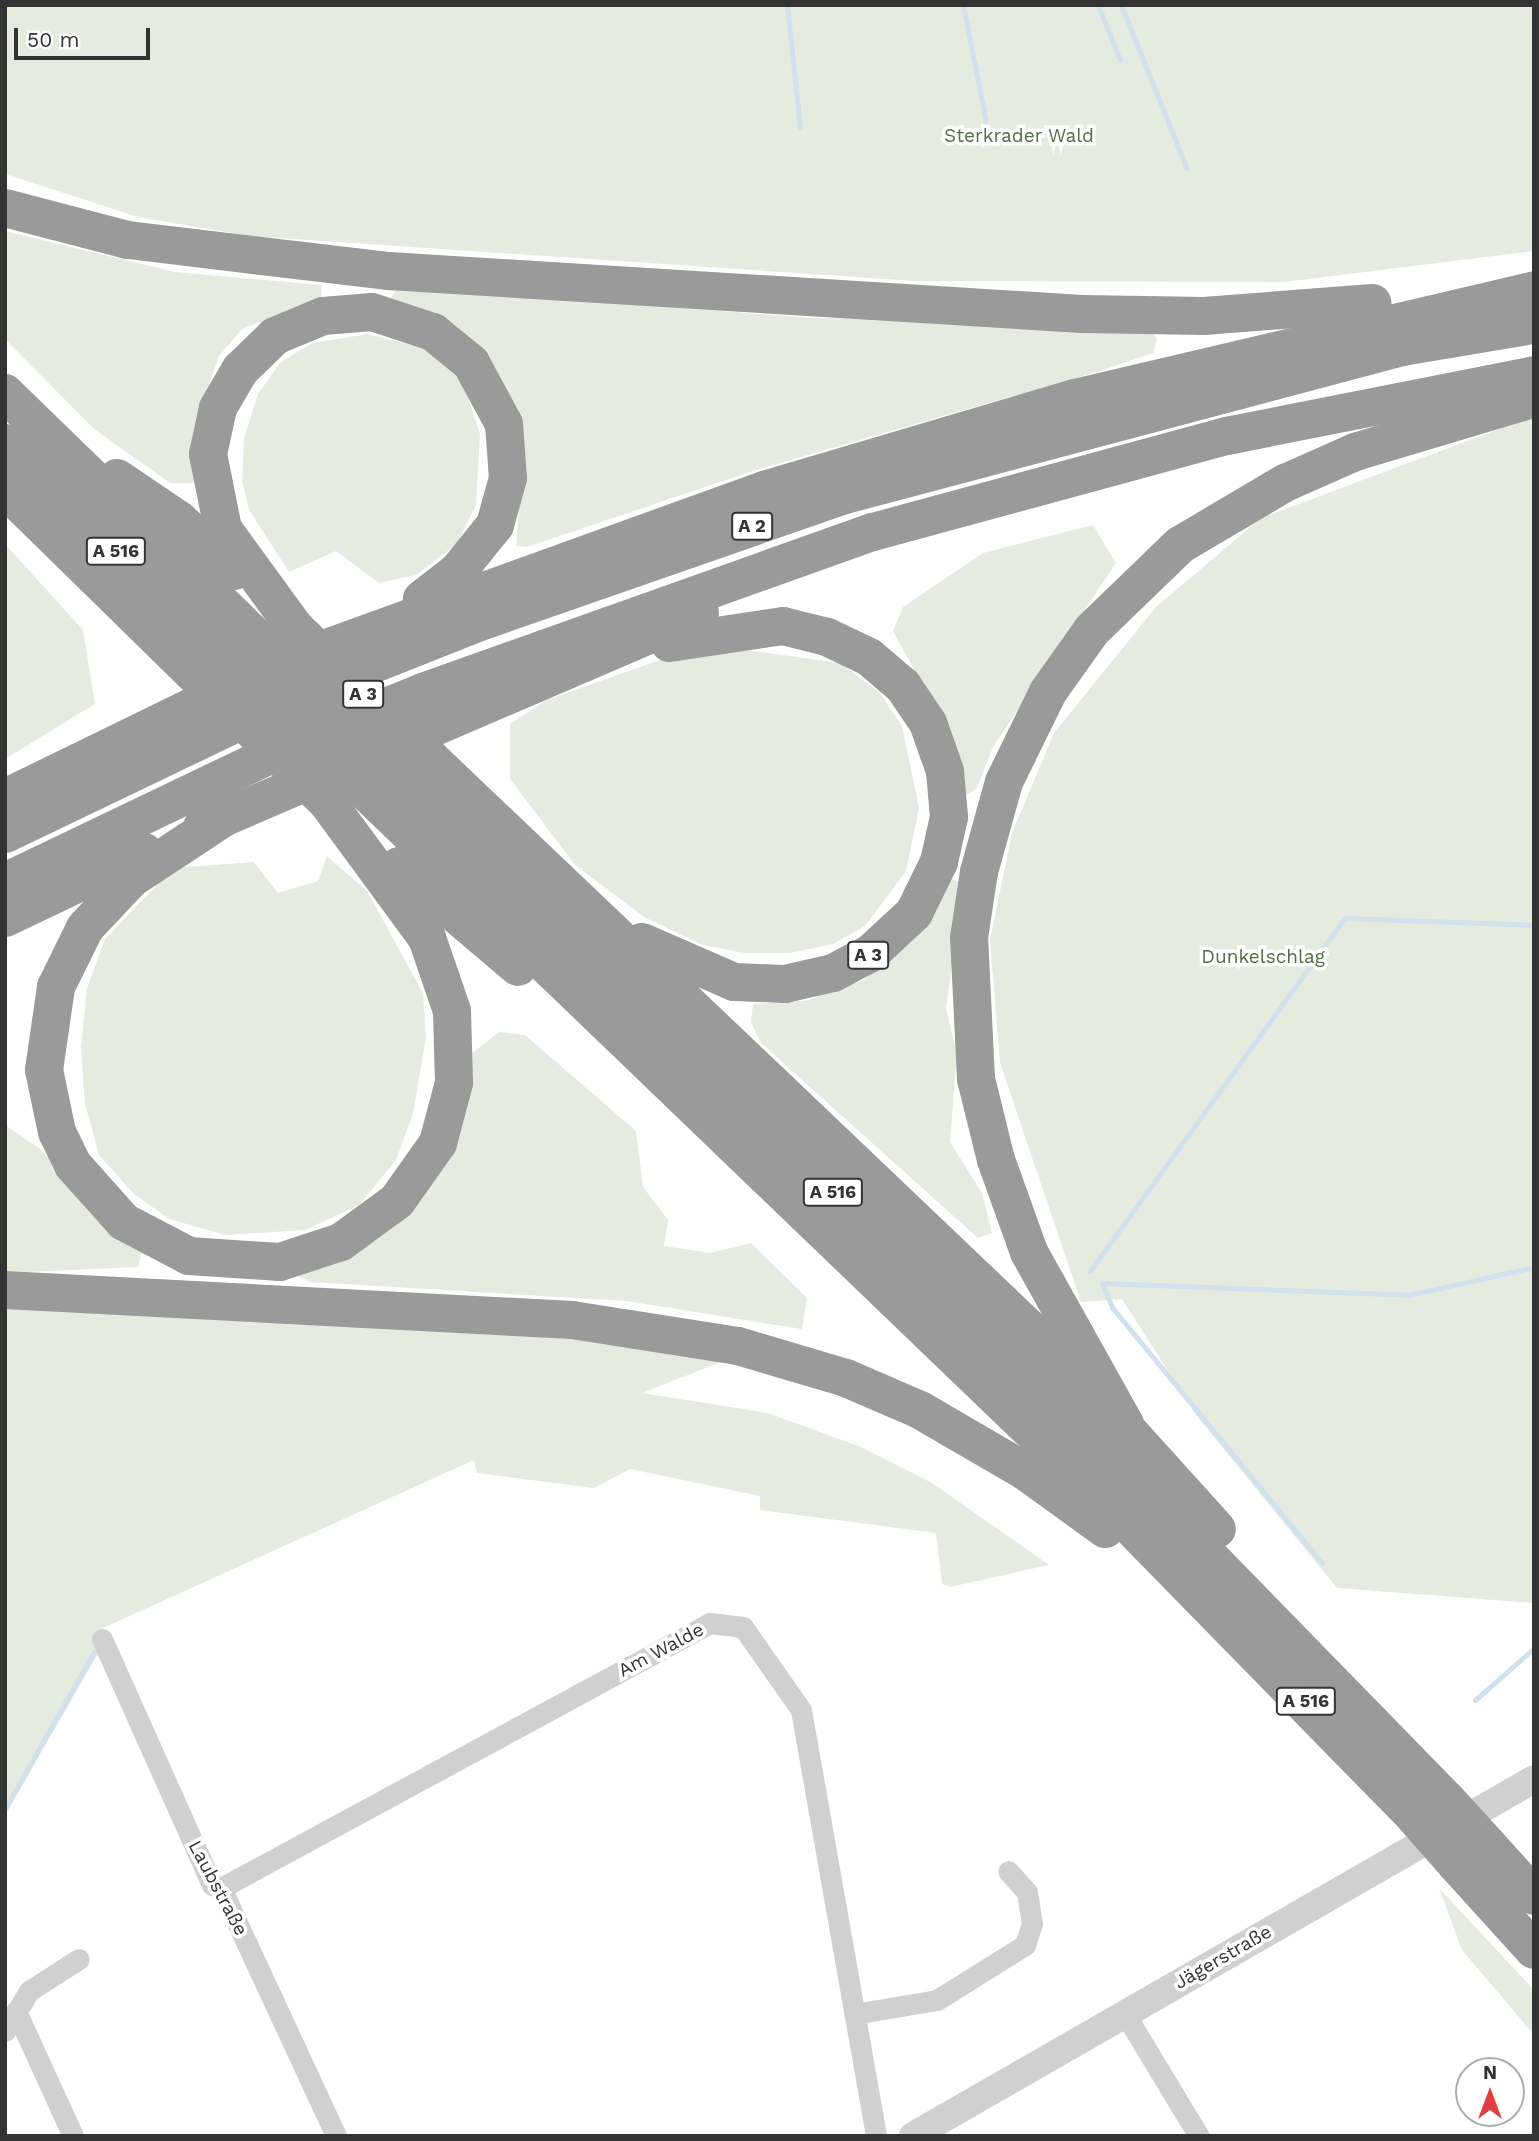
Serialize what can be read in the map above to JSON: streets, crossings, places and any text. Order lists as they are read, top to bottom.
{
  "streets": {
    "highway": ["A 2", "A 516", "A 3"],
    "street": ["Am Walde", "Laubstraße", "Jägerstraße"]
  },
  "crossings": [
    ["A 516", "A 3"],
    ["Am Walde", "Laubstraße"]
  ],
  "parks": ["Sterkrader Wald", "Dunkelschlag"],
  "scale_bar": "50 m",
  "north": "top"
}
